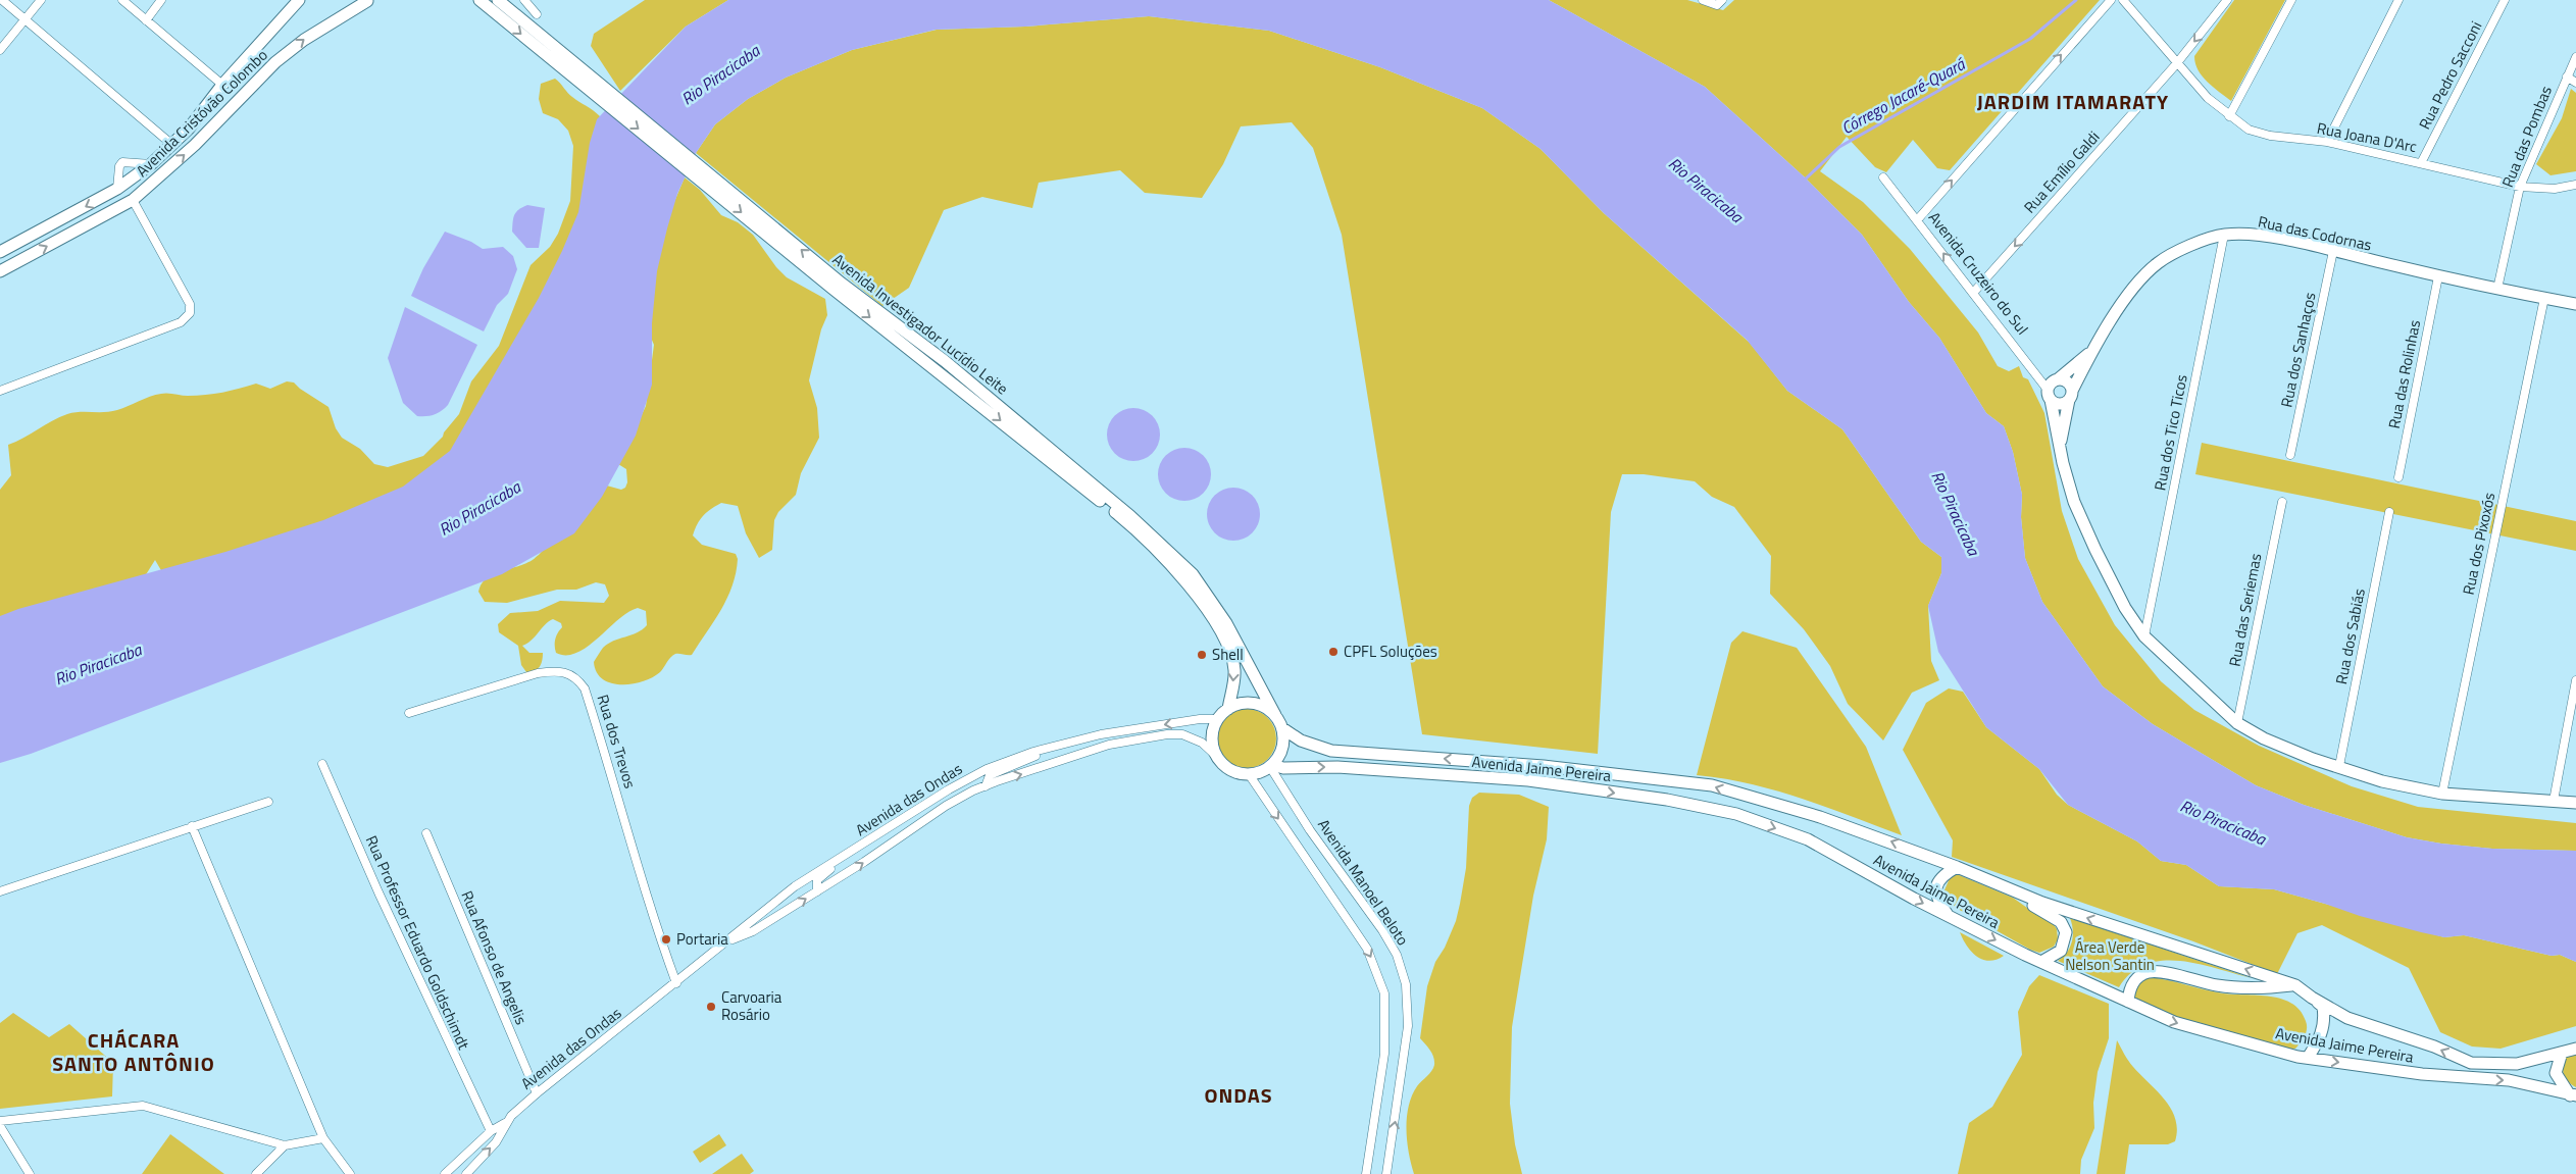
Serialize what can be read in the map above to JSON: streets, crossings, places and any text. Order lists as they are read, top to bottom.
{
  "streets": {
    "main road": [
      "Avenida Cristóvão Colombo",
      "Rua das Codornas",
      "Avenida Cruzeiro do Sul",
      "Avenida Investigador Lucídio Leite",
      "Avenida Jaime Pereira"
    ],
    "street": [
      "Rua Pedro Sacconi",
      "Rua das Pombas",
      "Rua Joana D'Arc",
      "Rua Emílio Galdi",
      "Rua dos Sanhaços",
      "Rua das Rolinhas",
      "Rua dos Tico Ticos",
      "Rua dos Pixoxós",
      "Rua das Seriemas",
      "Rua dos Sabiás",
      "Rua dos Trevos",
      "Avenida das Ondas",
      "Avenida Manoel Beloto",
      "Rua Professor Eduardo Goldschimdt",
      "Rua Afonso de Angelis"
    ]
  },
  "crossings": [
    ["Rua Pedro Sacconi", "Rua Joana D'Arc"],
    ["Rua das Pombas", "Rua Joana D'Arc"],
    ["Rua das Pombas", "Rua das Codornas"],
    ["Rua Joana D'Arc", "Rua Emílio Galdi"],
    ["Rua Emílio Galdi", "Avenida Cruzeiro do Sul"],
    ["Rua das Codornas", "Avenida Cruzeiro do Sul"],
    ["Rua das Codornas", "Rua dos Sanhaços"],
    ["Rua das Codornas", "Rua das Rolinhas"],
    ["Rua das Codornas", "Rua dos Tico Ticos"],
    ["Rua das Codornas", "Rua dos Pixoxós"],
    ["Avenida Cruzeiro do Sul", "Rua dos Tico Ticos"],
    ["Avenida Cruzeiro do Sul", "Rua dos Pixoxós"],
    ["Avenida Cruzeiro do Sul", "Rua das Seriemas"],
    ["Avenida Cruzeiro do Sul", "Rua dos Sabiás"],
    ["Avenida Investigador Lucídio Leite", "Avenida Jaime Pereira"],
    ["Avenida Investigador Lucídio Leite", "Avenida das Ondas"],
    ["Avenida Investigador Lucídio Leite", "Avenida Manoel Beloto"],
    ["Rua dos Trevos", "Avenida das Ondas"],
    ["Avenida Jaime Pereira", "Avenida das Ondas"],
    ["Avenida Jaime Pereira", "Avenida Manoel Beloto"],
    ["Avenida das Ondas", "Avenida Manoel Beloto"],
    ["Avenida das Ondas", "Rua Professor Eduardo Goldschimdt"],
    ["Avenida das Ondas", "Rua Afonso de Angelis"]
  ],
  "one_way": ["Rua Emílio Galdi"],
  "districts": ["JARDIM ITAMARATY", "CHÁCARA SANTO ANTÔNIO", "ONDAS"],
  "water": ["Rio Piracicaba", "Córrego Jacaré-Quará"],
  "parks": ["Área Verde Nelson Santin"],
  "places": [
    "CPFL Soluções",
    "Shell",
    "Portaria",
    "Carvoaria Rosário"
  ]
}
